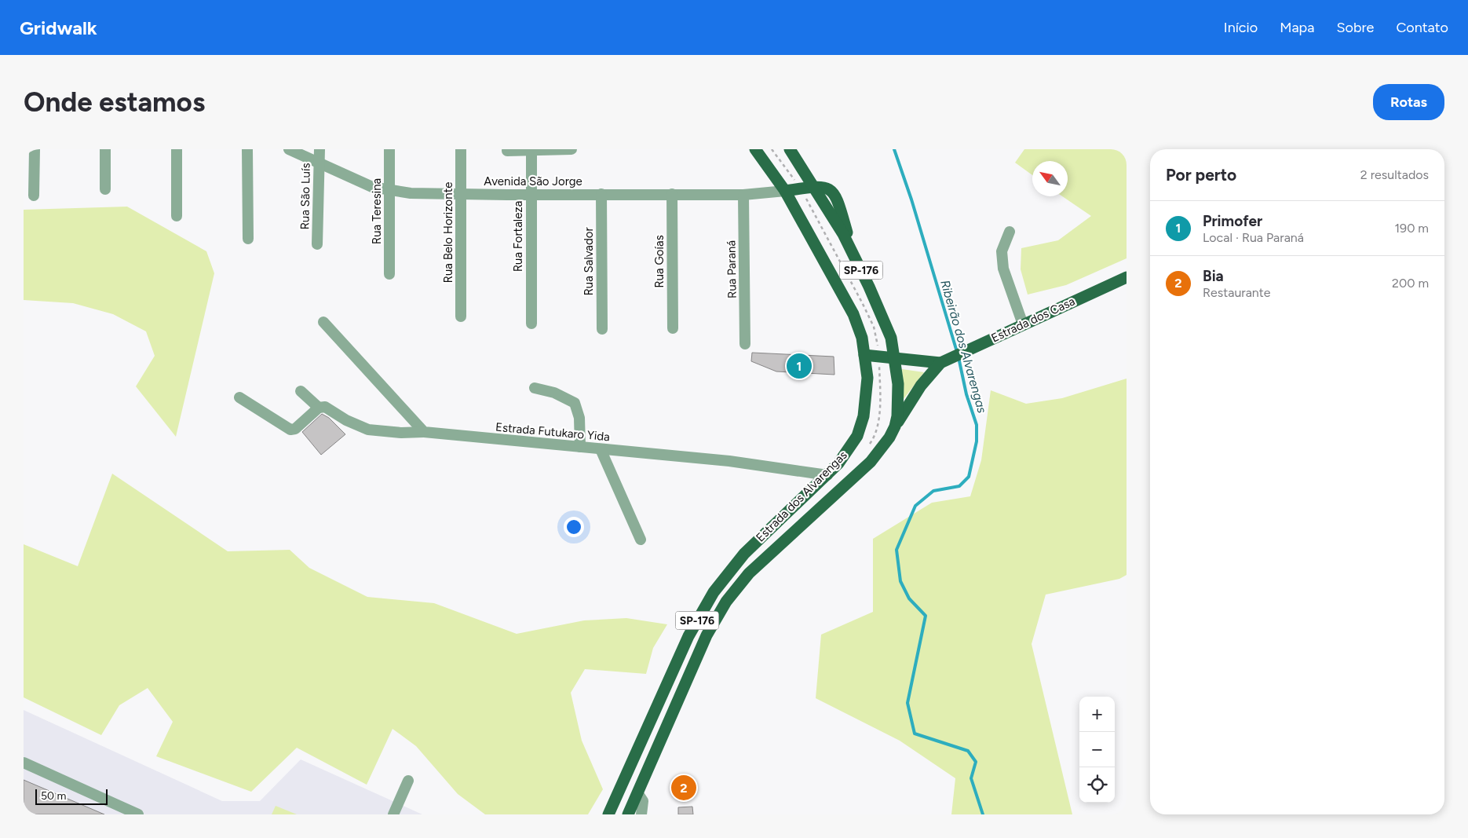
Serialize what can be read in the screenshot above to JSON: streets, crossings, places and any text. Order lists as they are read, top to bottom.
{
  "streets": {
    "main road": ["SP-176", "Estrada dos Casa", "Estrada dos Alvarengas"],
    "street": [
      "Avenida São Jorge",
      "Rua São Luís",
      "Rua Teresina",
      "Rua Belo Horizonte",
      "Rua Fortaleza",
      "Rua Salvador",
      "Rua Goías",
      "Rua Paraná",
      "Estrada Futukaro Yida"
    ]
  },
  "crossings": [
    ["Avenida São Jorge", "Rua São Luís"],
    ["Avenida São Jorge", "Rua Teresina"],
    ["Avenida São Jorge", "Rua Belo Horizonte"],
    ["Avenida São Jorge", "Rua Fortaleza"],
    ["Avenida São Jorge", "Rua Salvador"],
    ["Avenida São Jorge", "Rua Goías"],
    ["Avenida São Jorge", "Rua Paraná"],
    ["Avenida São Jorge", "Estrada dos Alvarengas"],
    ["Estrada Futukaro Yida", "Estrada dos Alvarengas"]
  ],
  "water": ["Ribeirão dos Alvarengas"],
  "scale_bar": "50 m",
  "north": "top left",
  "page": {
    "header": "Gridwalk",
    "nav": [
      "Início",
      "Mapa",
      "Sobre",
      "Contato"
    ],
    "buttons": "Rotas",
    "title": "Onde estamos",
    "heading": ["Por perto", "2 resultados"],
    "list": [
      {
        "mark": "1",
        "name": "Primofer",
        "note": "Local · Rua Paraná",
        "value": "190 m"
      },
      {
        "mark": "2",
        "name": "Bia",
        "note": "Restaurante",
        "value": "200 m"
      }
    ],
    "pins": ["1", "2"],
    "map_buttons": ["+", "−"],
    "scale": "50 m"
  }
}
